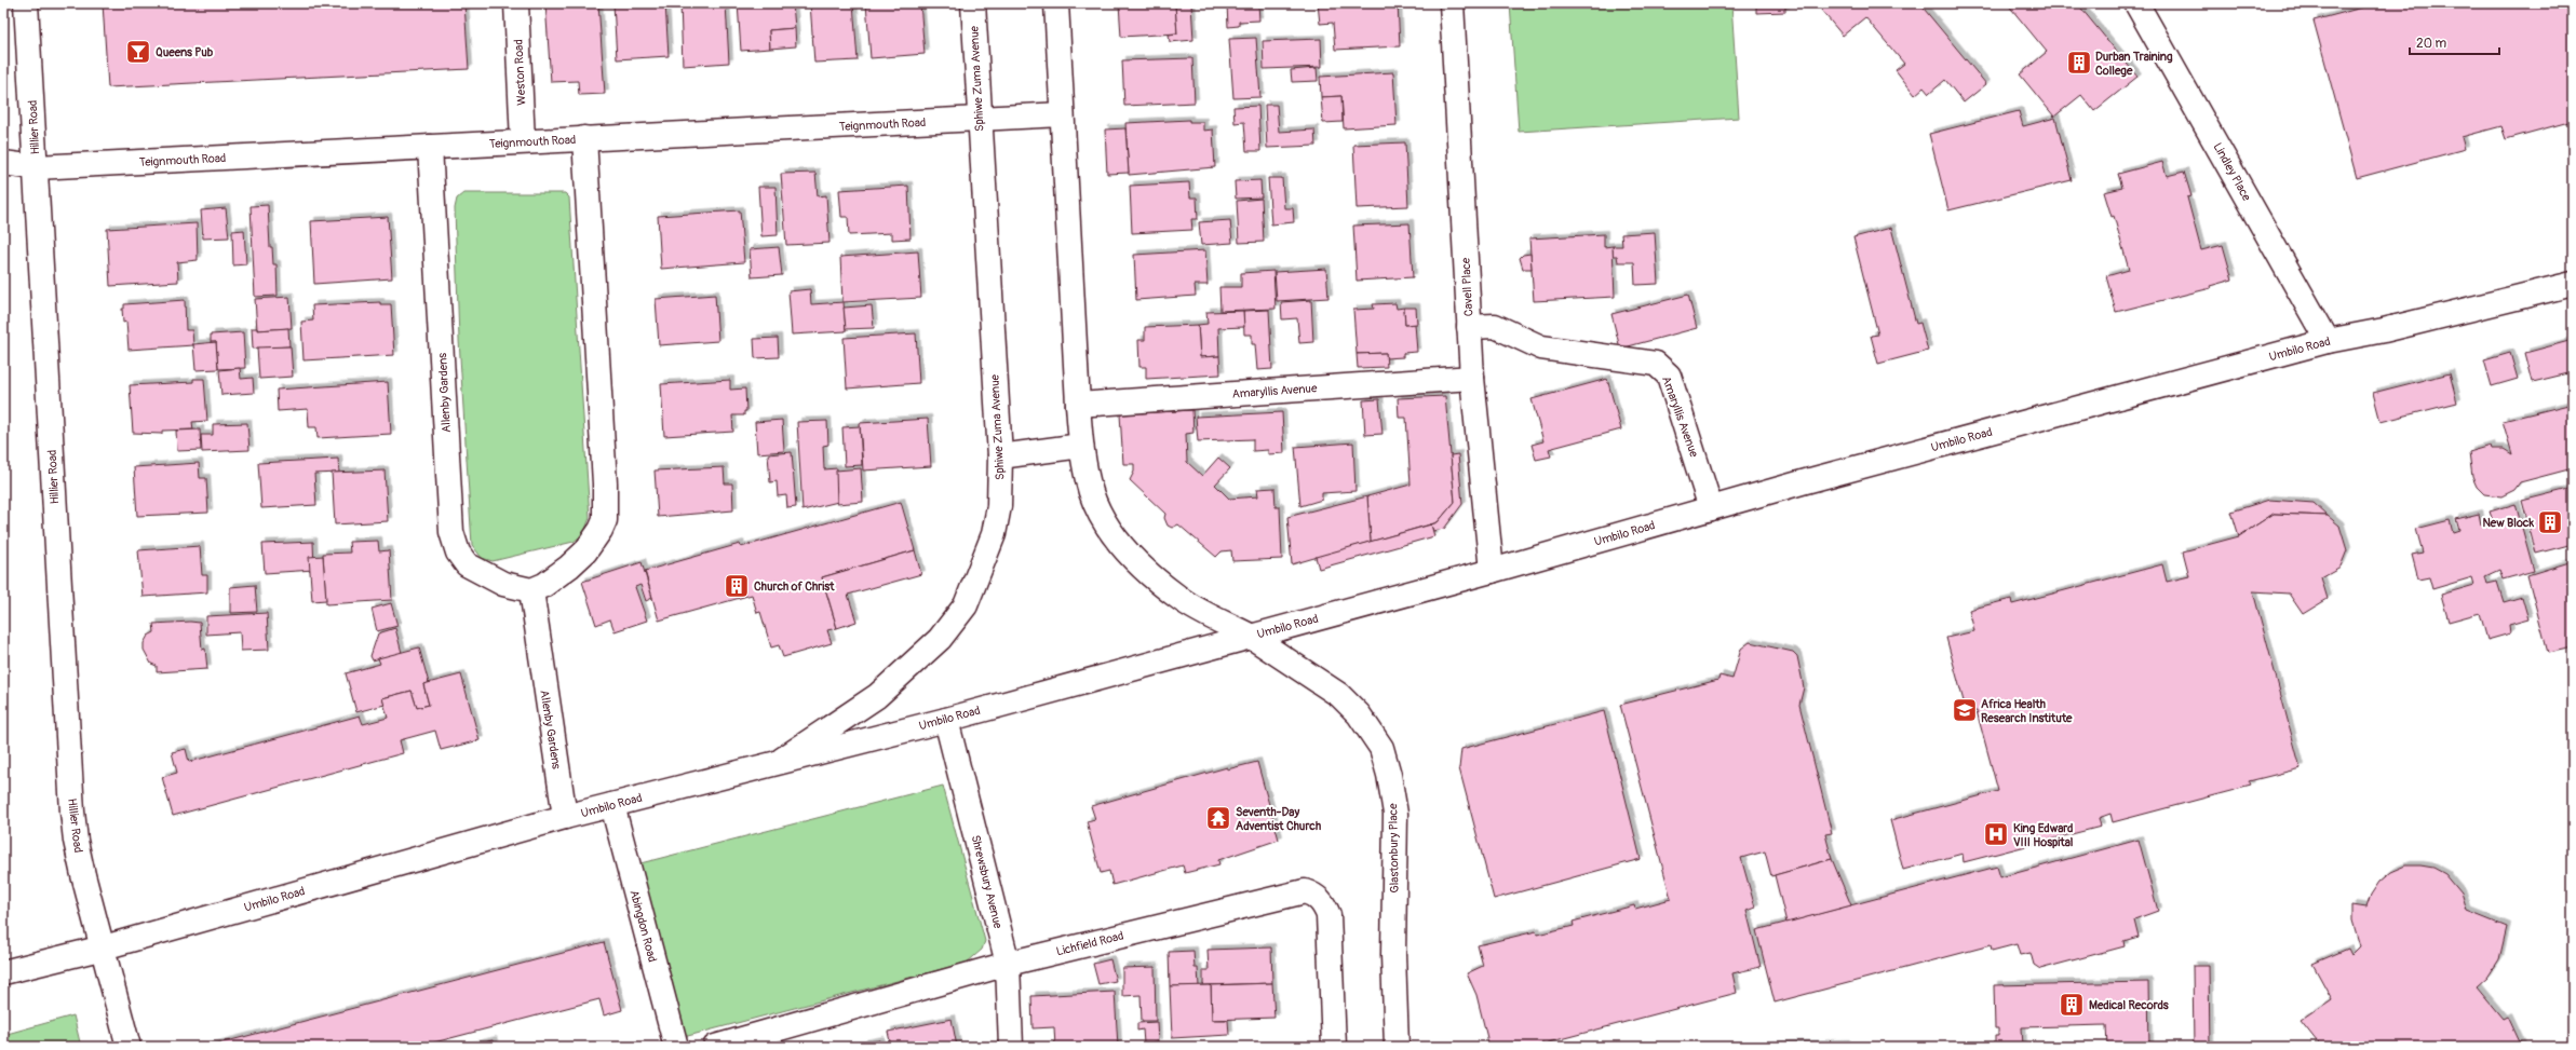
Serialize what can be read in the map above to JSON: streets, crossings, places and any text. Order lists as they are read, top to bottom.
{
  "streets": {
    "street": [
      "Weston Road",
      "Sphiwe Zuma Avenue",
      "Teignmouth Road",
      "Hillier Road",
      "Lindley Place",
      "Cavell Place",
      "Umbilo Road",
      "Amaryllis Avenue",
      "Allenby Gardens",
      "Glastonbury Place",
      "Shrewsbury Avenue",
      "Abingdon Road",
      "Lichfield Road"
    ]
  },
  "crossings": [
    ["Weston Road", "Teignmouth Road"],
    ["Sphiwe Zuma Avenue", "Teignmouth Road"],
    ["Sphiwe Zuma Avenue", "Umbilo Road"],
    ["Teignmouth Road", "Hillier Road"],
    ["Teignmouth Road", "Allenby Gardens"],
    ["Hillier Road", "Umbilo Road"],
    ["Lindley Place", "Umbilo Road"],
    ["Cavell Place", "Umbilo Road"],
    ["Cavell Place", "Amaryllis Avenue"],
    ["Umbilo Road", "Amaryllis Avenue"],
    ["Umbilo Road", "Allenby Gardens"],
    ["Umbilo Road", "Glastonbury Place"],
    ["Umbilo Road", "Shrewsbury Avenue"],
    ["Umbilo Road", "Abingdon Road"],
    ["Shrewsbury Avenue", "Lichfield Road"]
  ],
  "places": {
    "bar": ["Queens Pub"],
    "building": [
      "Durban Training College",
      "New Block",
      "Church of Christ",
      "Medical Records"
    ],
    "school or university": ["Africa Health Research Institute"],
    "temple": ["Seventh-Day Adventist Church"],
    "hospital": ["King Edward VIII Hospital"]
  },
  "scale_bar": "20 m"
}
